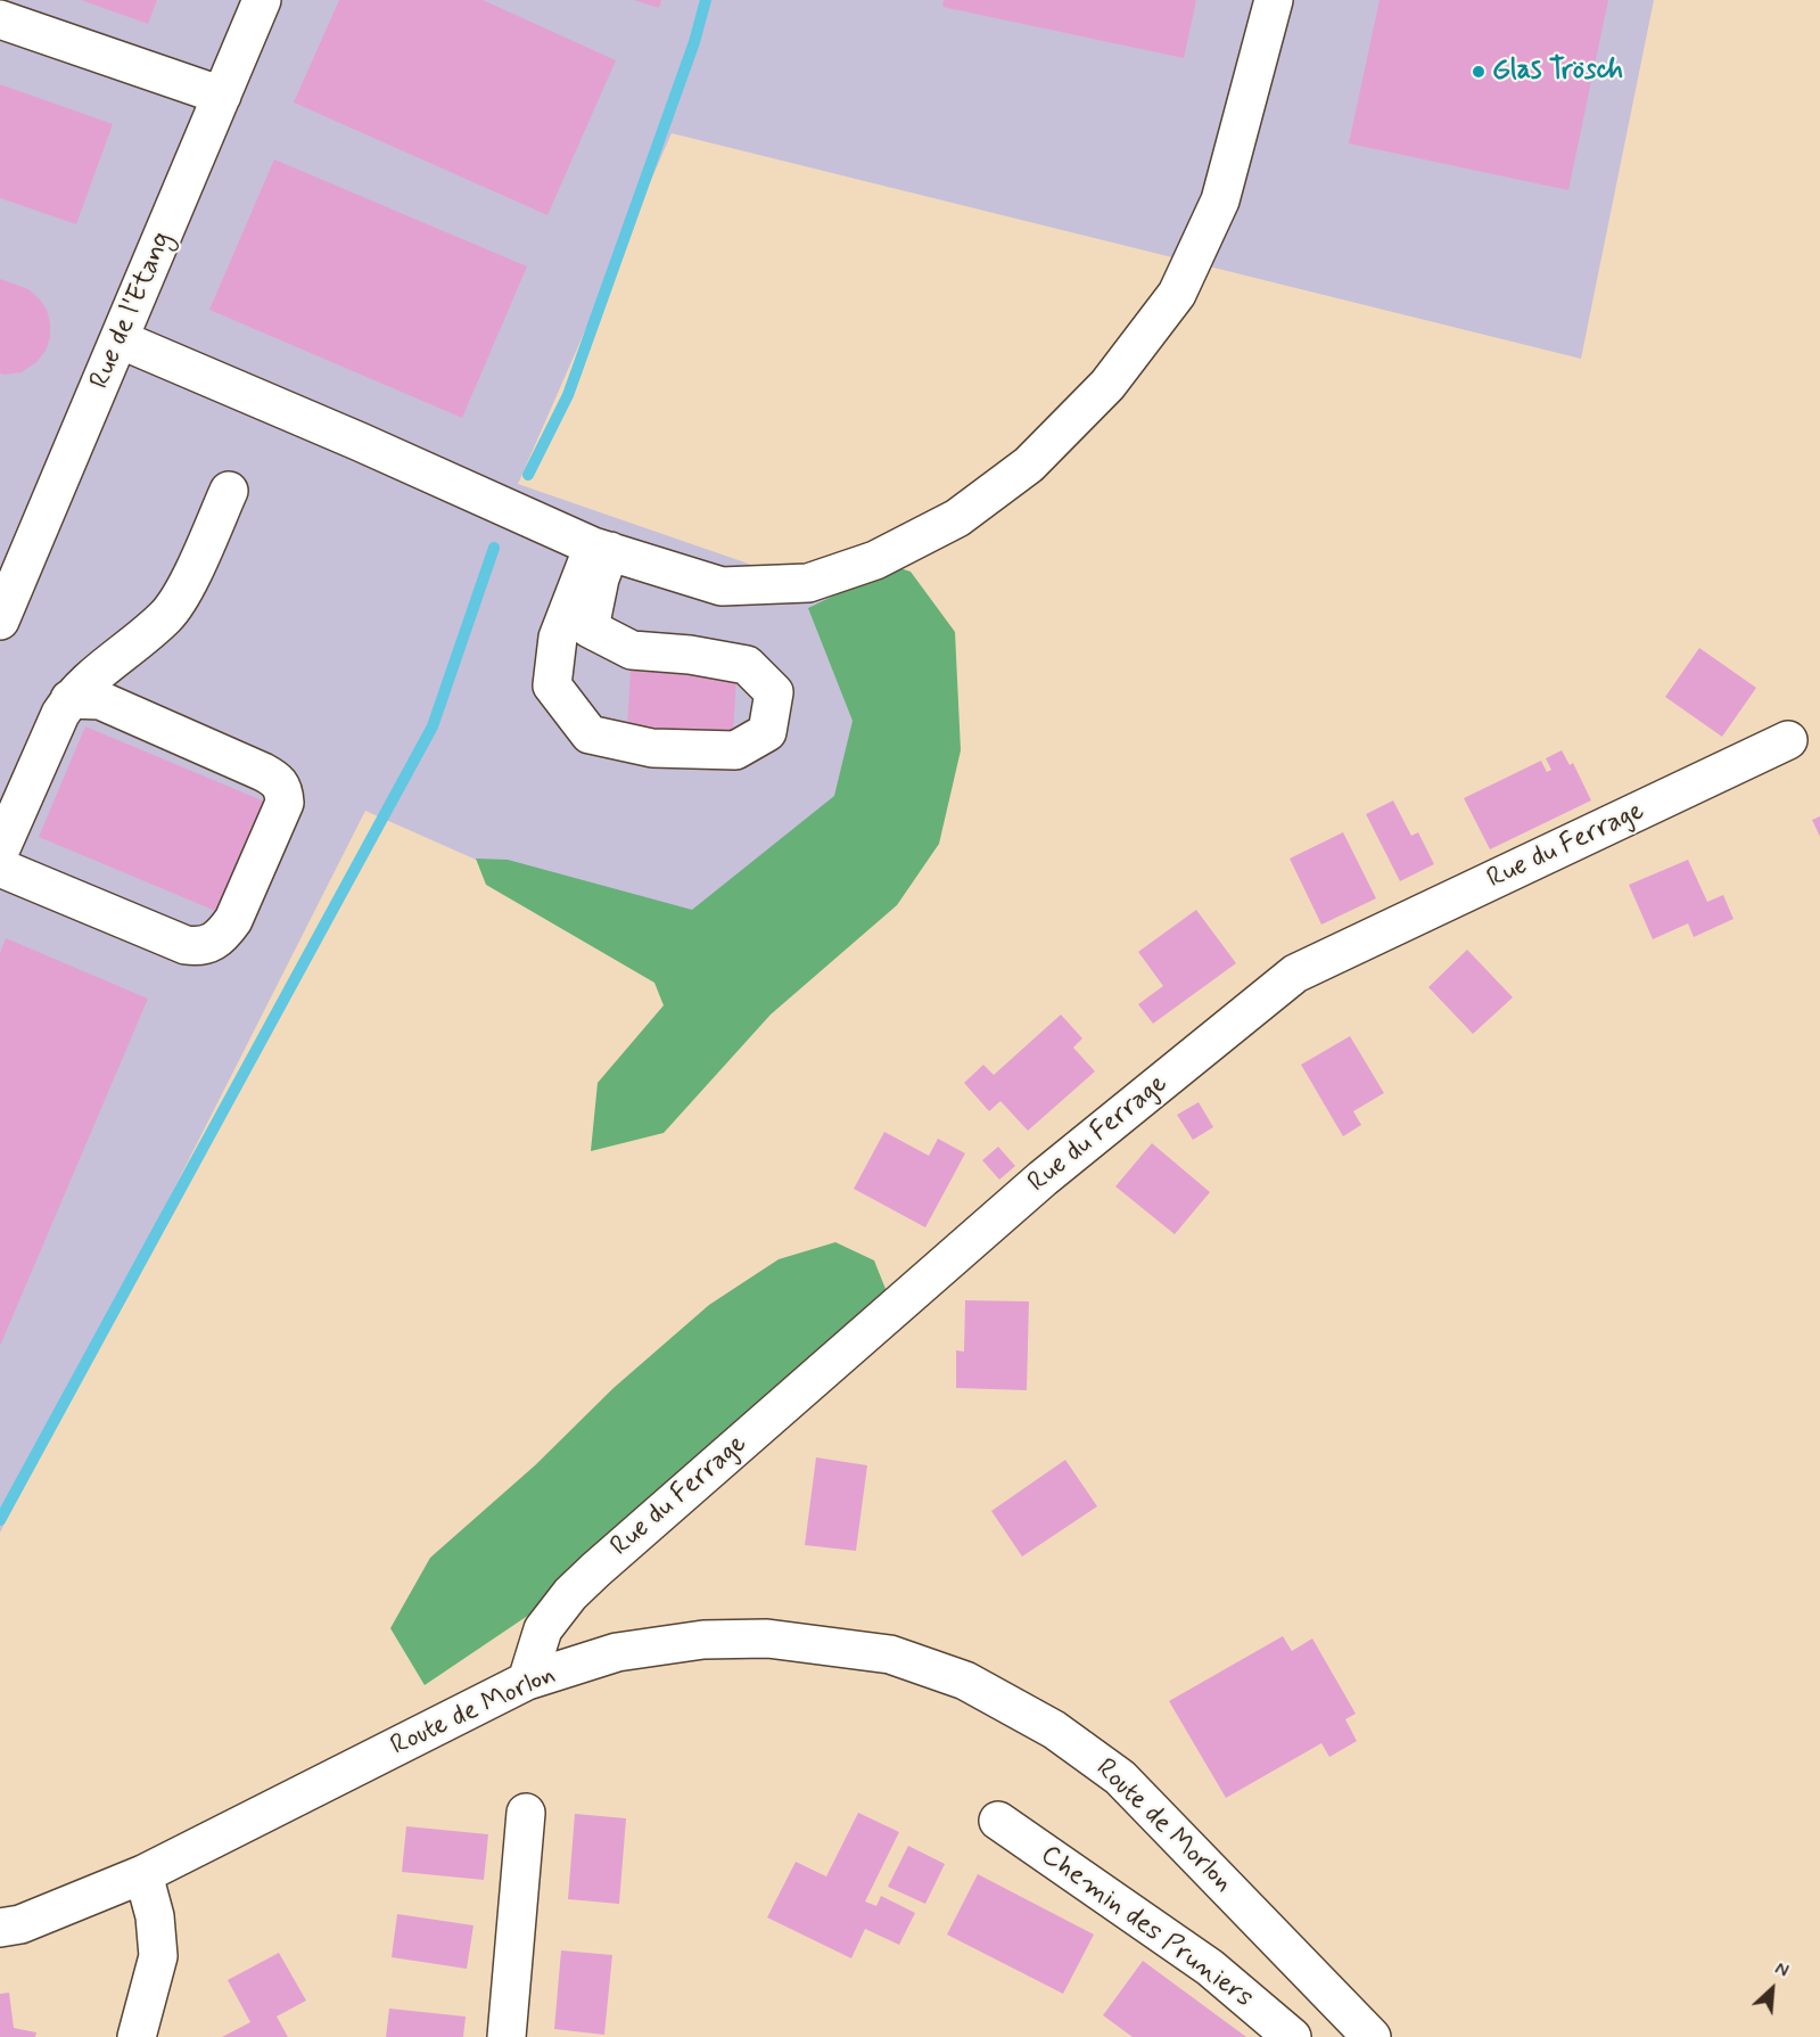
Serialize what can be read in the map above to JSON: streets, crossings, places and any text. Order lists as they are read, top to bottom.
{
  "streets": {
    "street": [
      "Rue de l'Etang",
      "Rue du Ferrage",
      "Route de Morlon",
      "Chemin des Pruniers"
    ]
  },
  "crossings": [
    ["Rue du Ferrage", "Route de Morlon"]
  ],
  "places": ["Glas Trösch"],
  "north": "top right"
}
